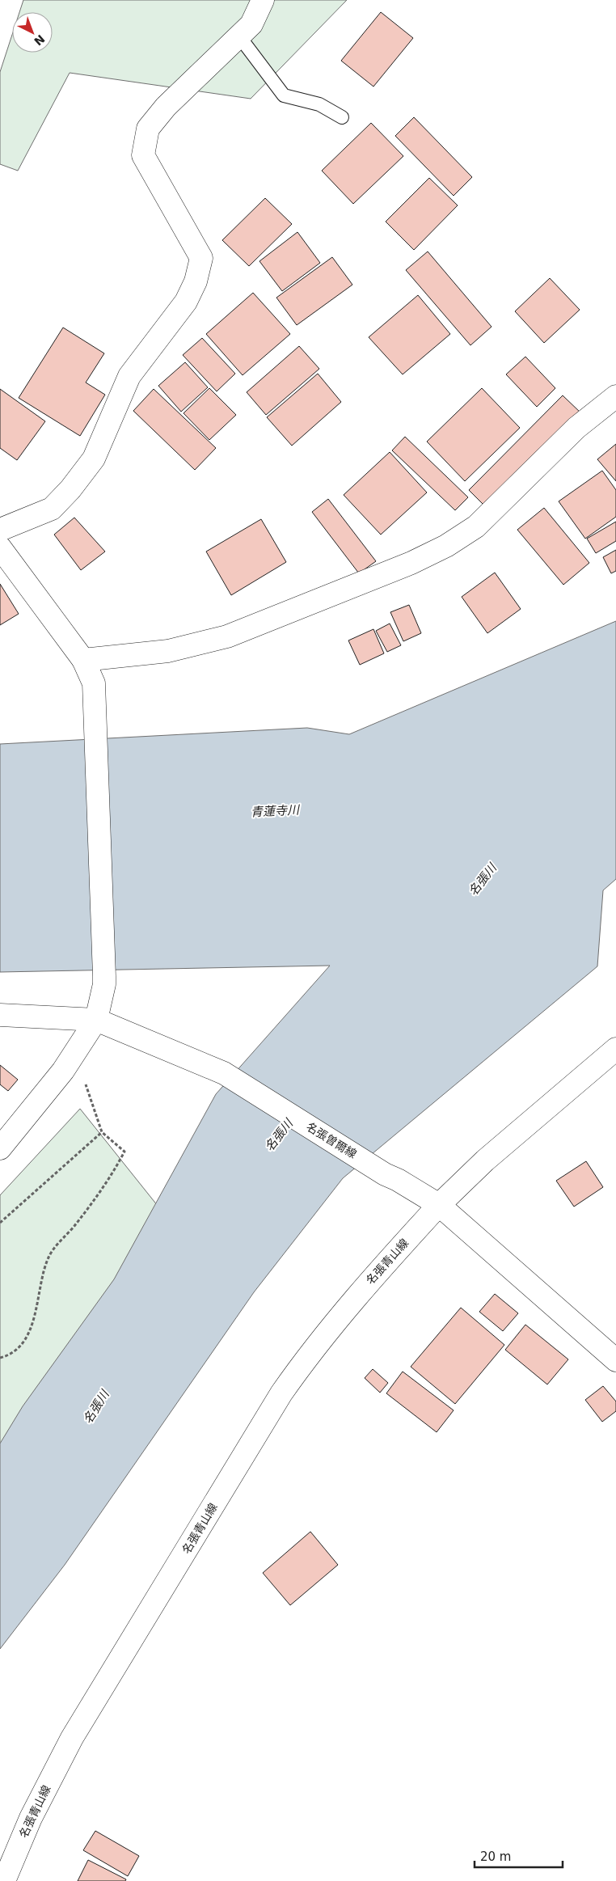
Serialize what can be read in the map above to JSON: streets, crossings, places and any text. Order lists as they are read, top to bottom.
{
  "streets": {
    "street": ["名張曽爾線", "名張青山線"]
  },
  "crossings": [
    ["名張曽爾線", "名張青山線"]
  ],
  "water": ["青蓮寺川", "名張川"],
  "scale_bar": "20 m",
  "north": "bottom right"
}
